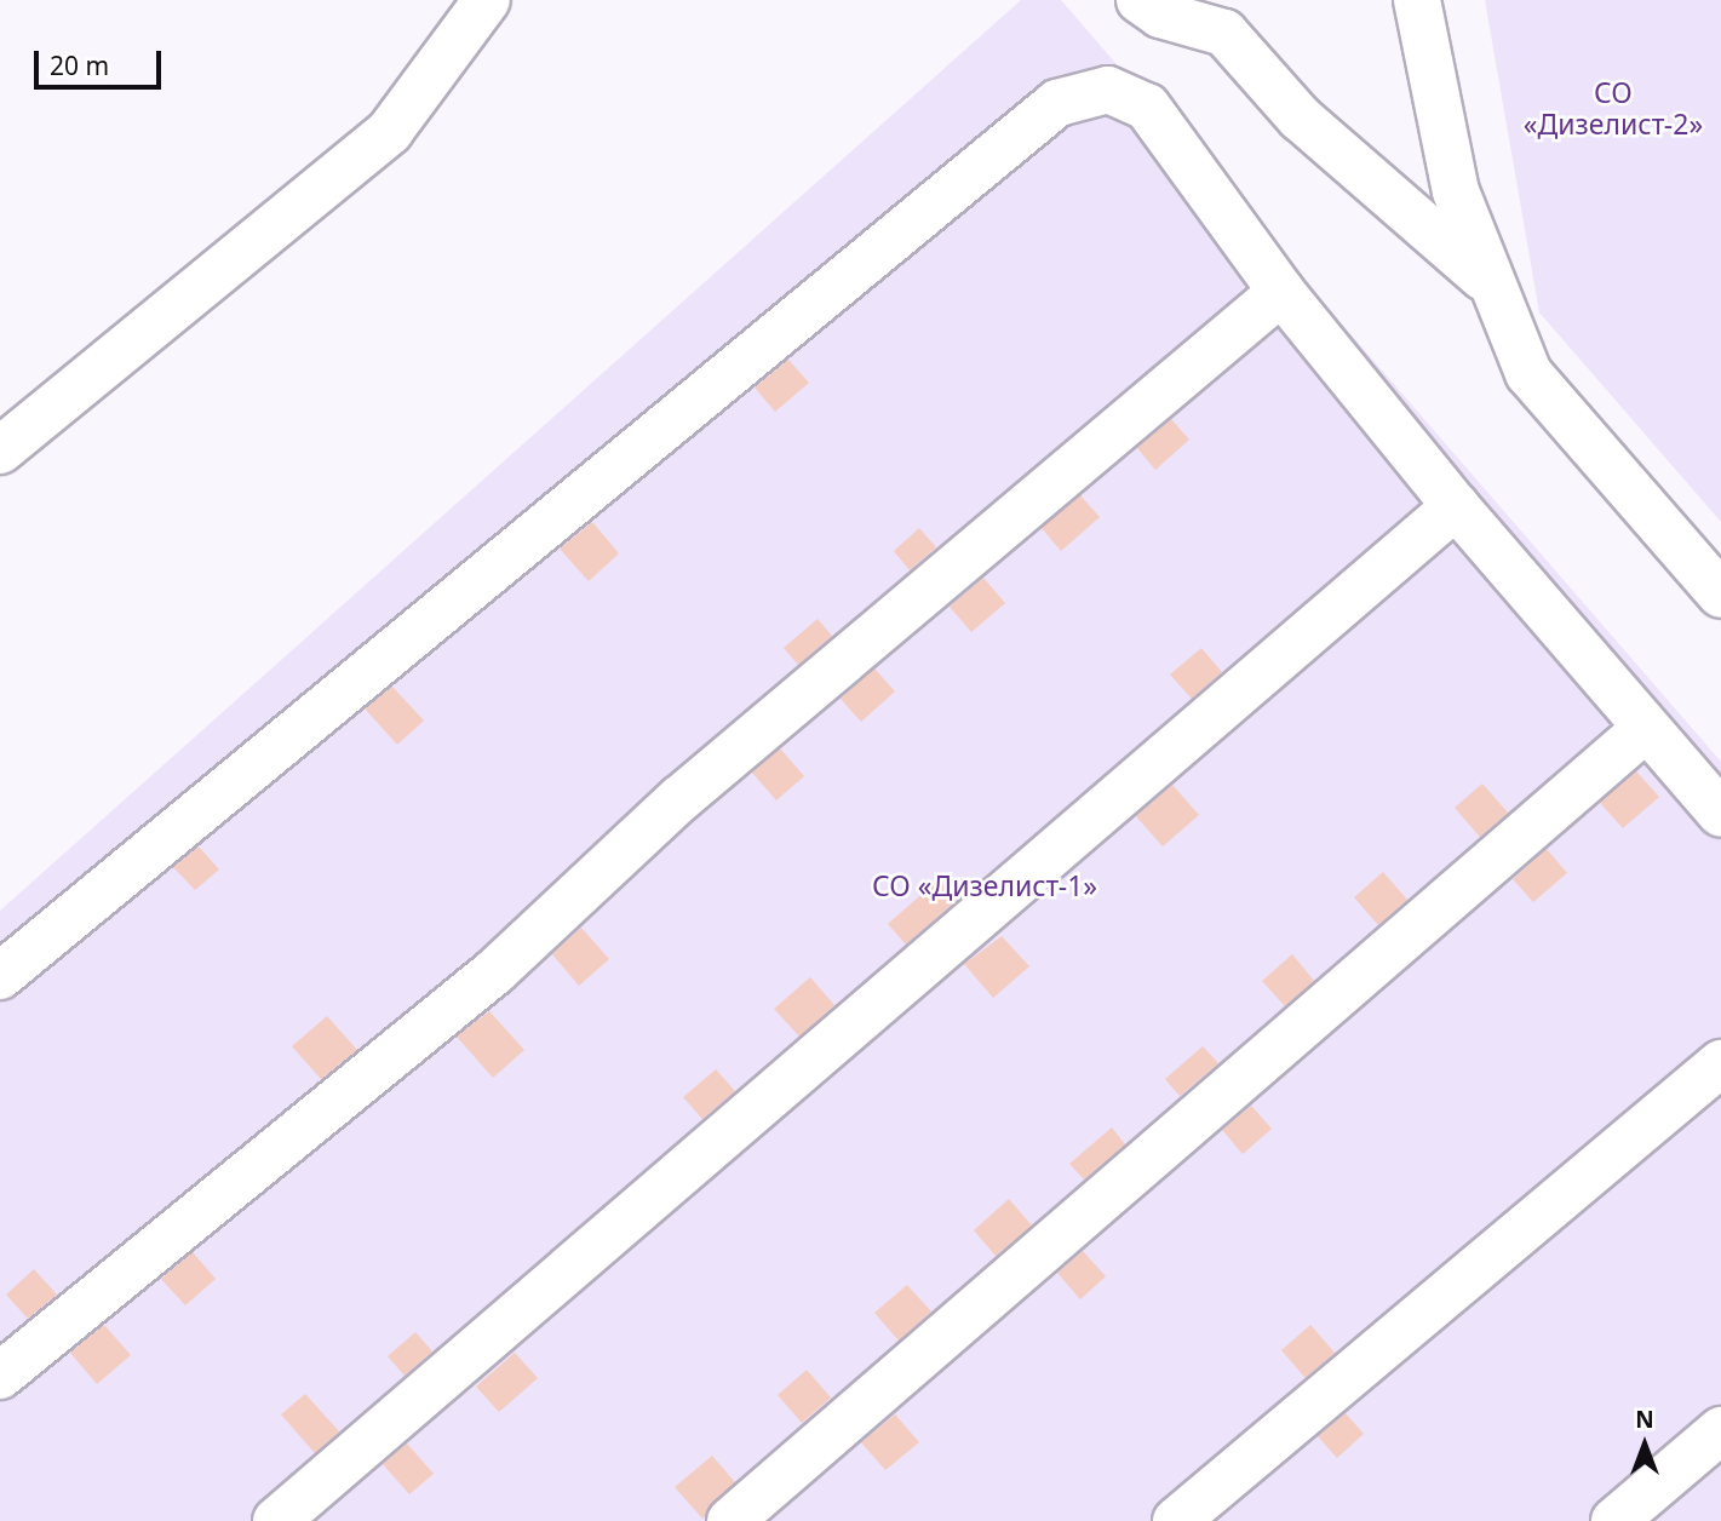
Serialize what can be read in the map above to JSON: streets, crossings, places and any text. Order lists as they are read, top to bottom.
{
  "parks": ["СО «Дизелист-2»", "СО «Дизелист-1»"],
  "scale_bar": "20 m",
  "north": "top"
}
